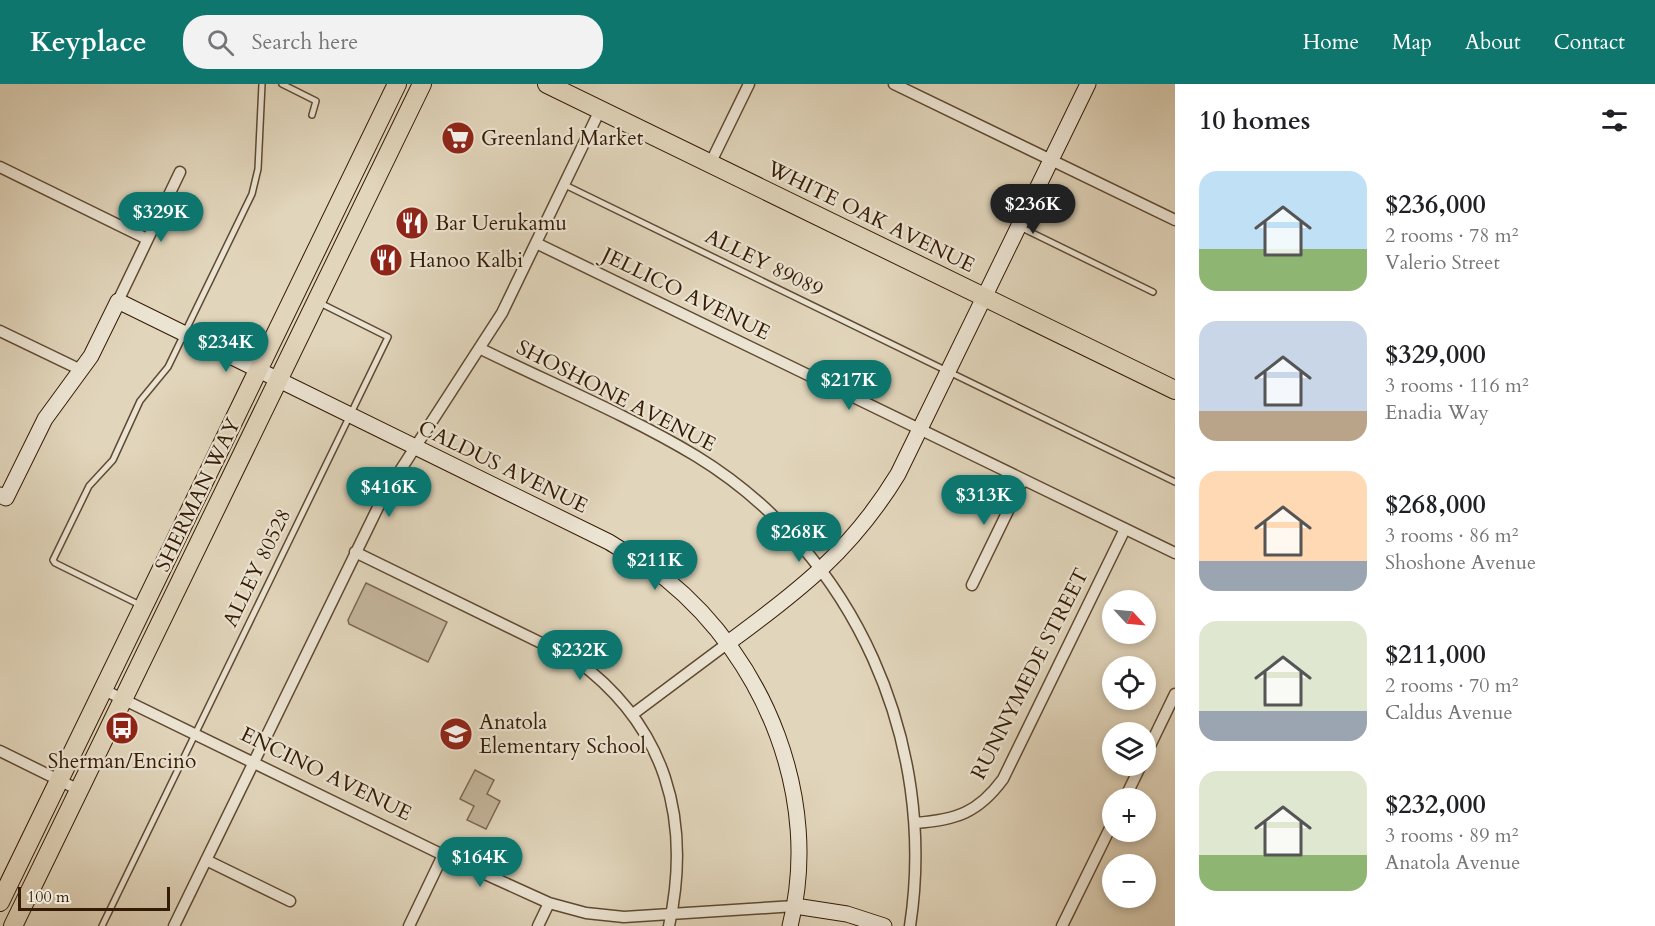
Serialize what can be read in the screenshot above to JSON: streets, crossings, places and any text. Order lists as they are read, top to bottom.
{
  "streets": {
    "main road": ["WHITE OAK AVENUE", "SHERMAN WAY"],
    "street": [
      "JELLICO AVENUE",
      "SHOSHONE AVENUE",
      "CALDUS AVENUE",
      "RUNNYMEDE STREET",
      "ENCINO AVENUE"
    ],
    "lane": ["ALLEY 89089", "ALLEY 80528"]
  },
  "crossings": [
    ["JELLICO AVENUE", "RUNNYMEDE STREET"],
    ["SHOSHONE AVENUE", "RUNNYMEDE STREET"],
    ["CALDUS AVENUE", "SHERMAN WAY"],
    ["CALDUS AVENUE", "ALLEY 80528"],
    ["CALDUS AVENUE", "ENCINO AVENUE"],
    ["SHERMAN WAY", "ALLEY 80528"],
    ["SHERMAN WAY", "ENCINO AVENUE"],
    ["ALLEY 80528", "ENCINO AVENUE"]
  ],
  "places": {
    "supermarket": ["Greenland Market"],
    "restaurant": ["Bar Uerukamu", "Hanoo Kalbi"],
    "bus stop": ["Sherman/Encino"],
    "school or university": ["Anatola Elementary School"]
  },
  "scale_bar": "100 m",
  "north": "bottom right",
  "page": {
    "header": "Keyplace",
    "search": "Search here",
    "nav": [
      "Home",
      "Map",
      "About",
      "Contact"
    ],
    "heading": "10 homes",
    "list": [
      {
        "name": "$236,000",
        "note": "2 rooms · 78 m² · Valerio Street"
      },
      {
        "name": "$329,000",
        "note": "3 rooms · 116 m² · Enadia Way"
      },
      {
        "name": "$268,000",
        "note": "3 rooms · 86 m² · Shoshone Avenue"
      },
      {
        "name": "$211,000",
        "note": "2 rooms · 70 m² · Caldus Avenue"
      },
      {
        "name": "$232,000",
        "note": "3 rooms · 89 m² · Anatola Avenue"
      }
    ],
    "price": [
      "$236K",
      "$329K",
      "$234K",
      "$217K",
      "$416K",
      "$313K",
      "$268K",
      "$211K",
      "$232K",
      "$164K"
    ],
    "map_buttons": ["+", "−"],
    "scale": "100 m"
  }
}
